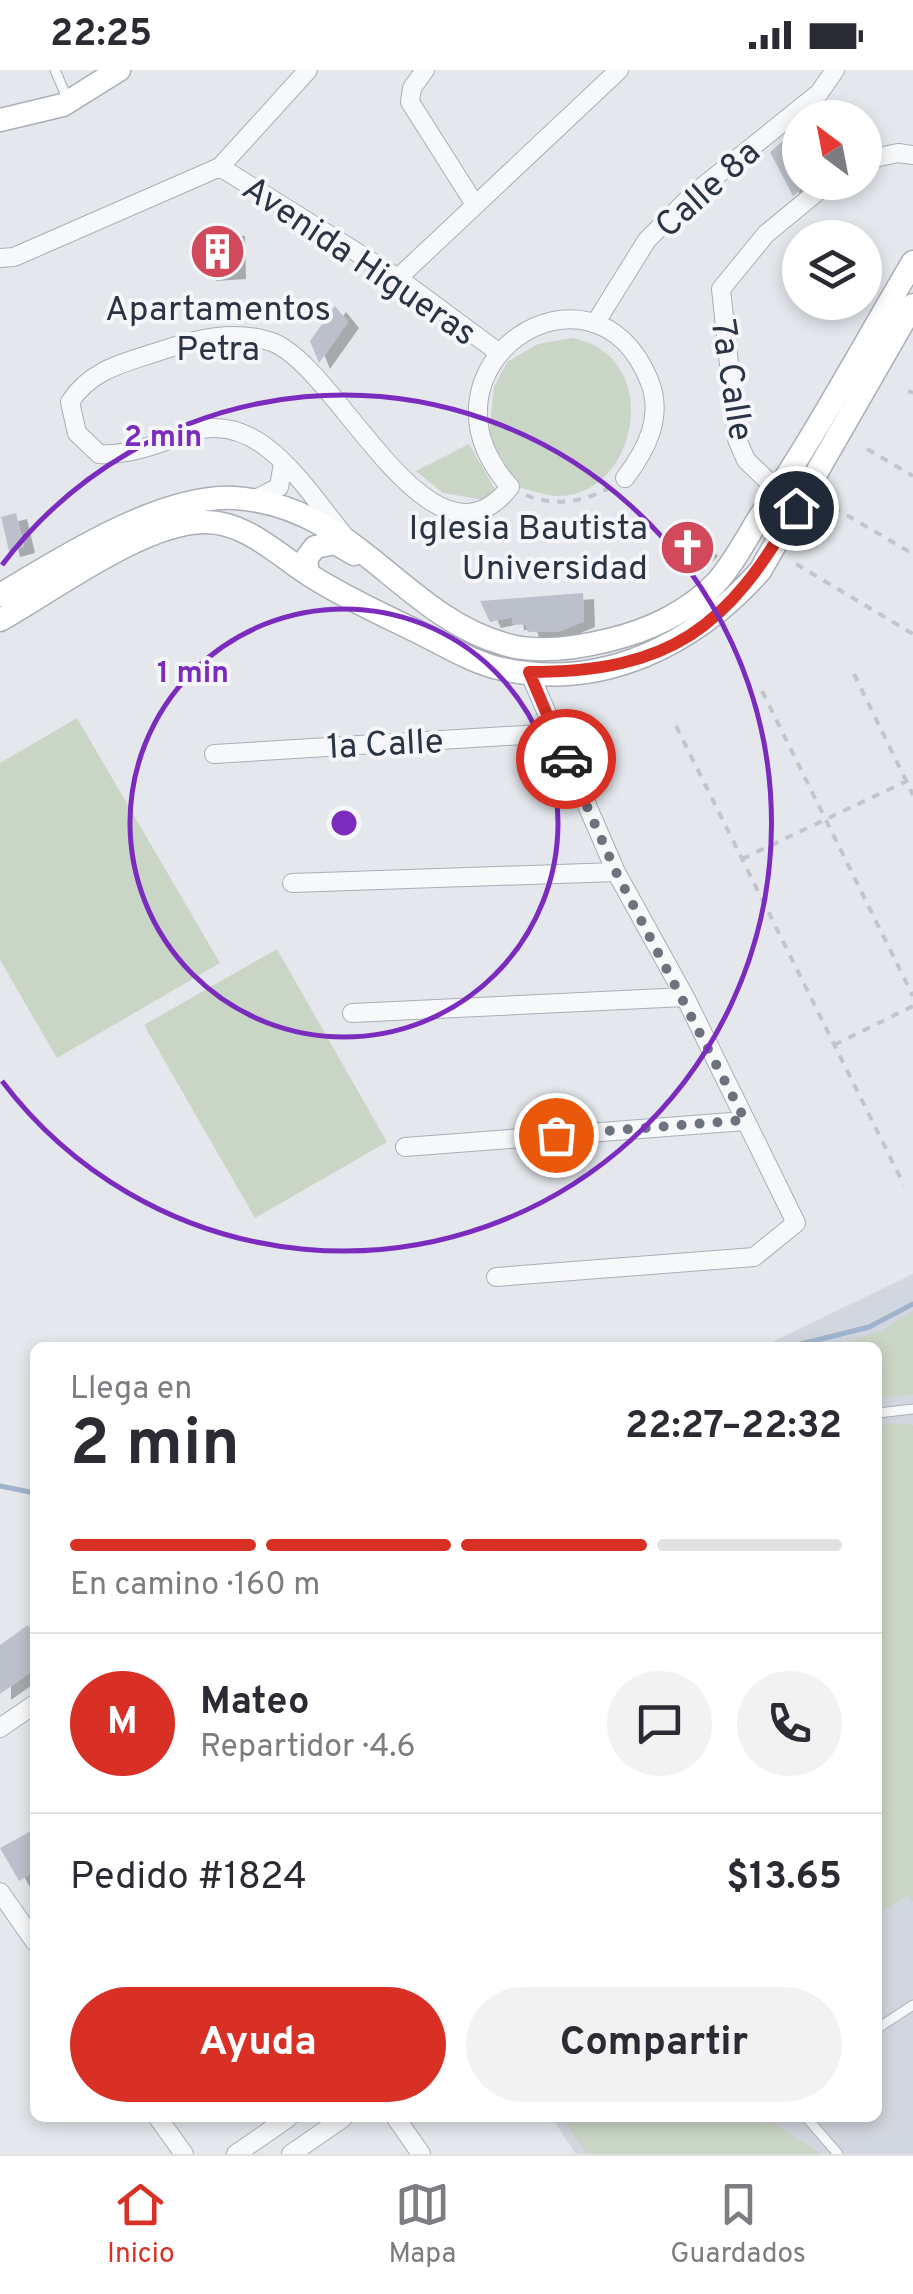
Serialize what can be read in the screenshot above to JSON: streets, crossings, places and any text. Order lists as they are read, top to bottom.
{
  "streets": {
    "street": [
      "Calle 8a",
      "Avenida Higueras",
      "7a Calle",
      "1a Calle"
    ]
  },
  "crossings": [
    ["Calle 8a", "Avenida Higueras"]
  ],
  "places": {
    "building": ["Apartamentos Petra"],
    "church": ["Iglesia Bautista Universidad"]
  },
  "north": "top left",
  "page": {
    "status": "22:25",
    "heading": ["2 min", "Llega en", "22:27–22:32"],
    "panel": [
      "Mateo",
      "Repartidor · 4.6",
      "Pedido #1824",
      "$13.65"
    ],
    "bar": "En camino · 160 m",
    "round": "M",
    "buttons": ["Ayuda", "Compartir"],
    "tabs": ["Inicio", "Mapa", "Guardados"]
  },
  "rings": ["2 min", "1 min"]
}
